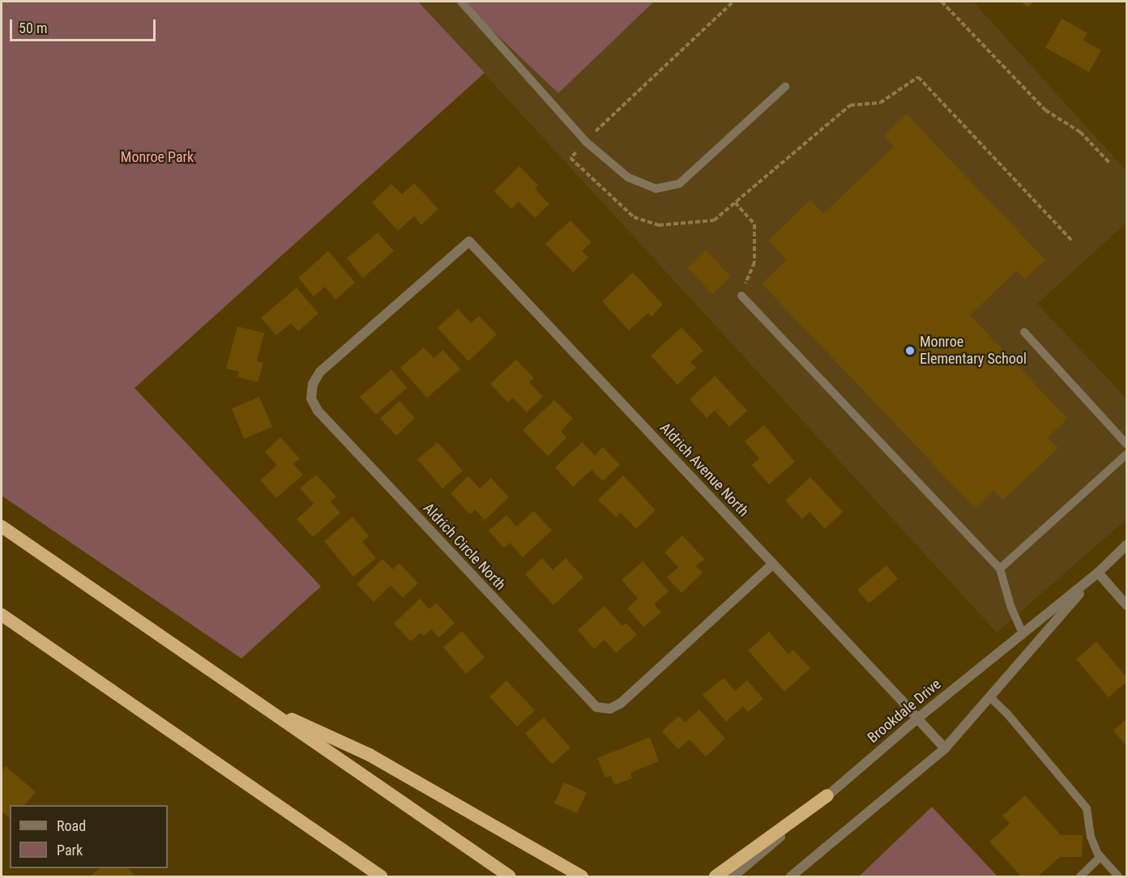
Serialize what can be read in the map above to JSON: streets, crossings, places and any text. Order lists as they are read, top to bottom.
{
  "streets": {
    "street": ["Aldrich Avenue North", "Aldrich Circle North", "Brookdale Drive"]
  },
  "crossings": [
    ["Aldrich Avenue North", "Aldrich Circle North"],
    ["Aldrich Avenue North", "Brookdale Drive"]
  ],
  "parks": ["Monroe Park"],
  "places": ["Monroe Elementary School"],
  "legend": ["Road", "Park"],
  "scale_bar": "50 m"
}
